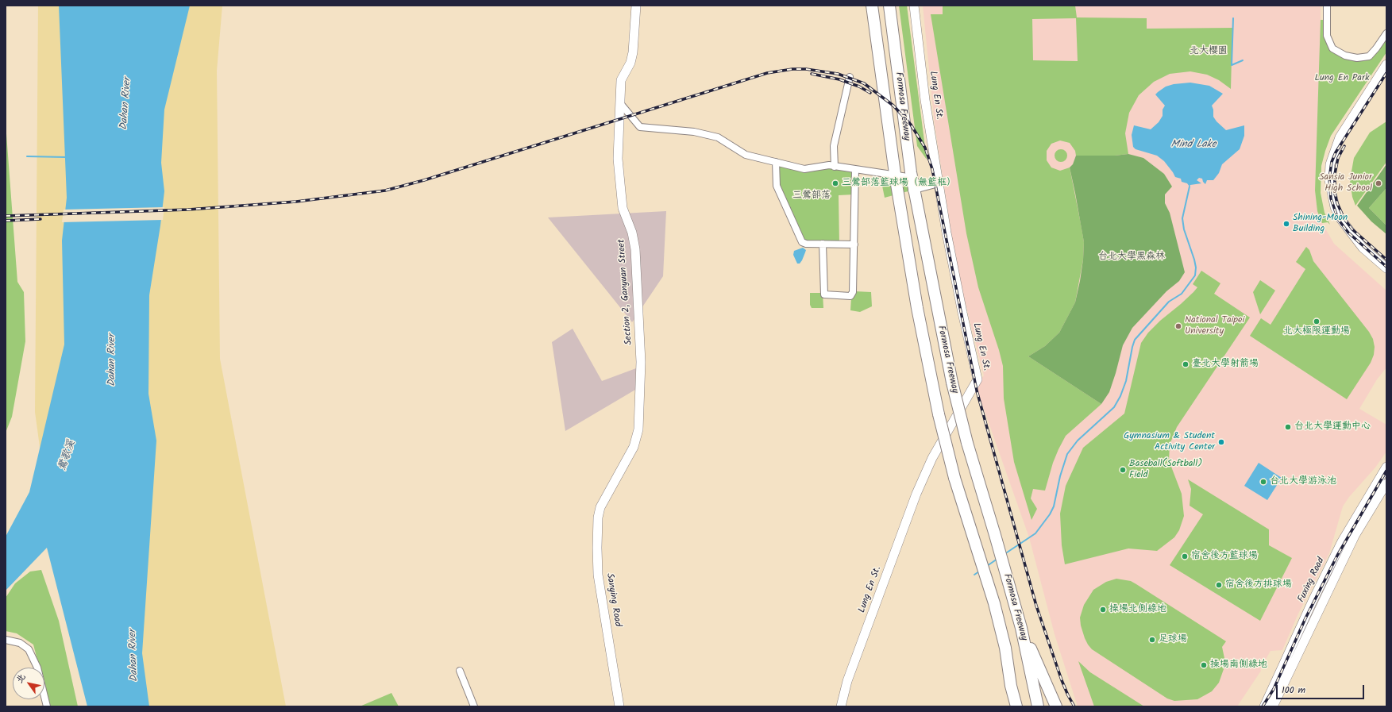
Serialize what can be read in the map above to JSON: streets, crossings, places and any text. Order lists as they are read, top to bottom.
{
  "streets": {
    "highway": ["Formosa Freeway"],
    "street": [
      "Lung En St.",
      "Section 2, Ganyuan Street",
      "Fuxing Road",
      "Sanying Road"
    ]
  },
  "crossings": [
    ["Section 2, Ganyuan Street", "Sanying Road"]
  ],
  "water": ["Dahan River", "Mind Lake", "鶯歌溪"],
  "parks": [
    "北大櫻園",
    "Lung En Park",
    "三鶯部落",
    "台北大學黒森林"
  ],
  "places": [
    "三鶯部落籃球場（無籃框）",
    "Sansia Junior High School",
    "Shining-Moon Building",
    "北大極限運動場",
    "National Taipei University",
    "臺北大學射箭場",
    "台北大學運動中心",
    "Gymnasium & Student Activity Center",
    "Baseball(Softball) Field",
    "台北大學游泳池",
    "宿舍後方籃球場",
    "宿舍後方排球場",
    "操場北側綠地",
    "足球場",
    "操場南側綠地"
  ],
  "scale_bar": "100 m",
  "north": "top left"
}
